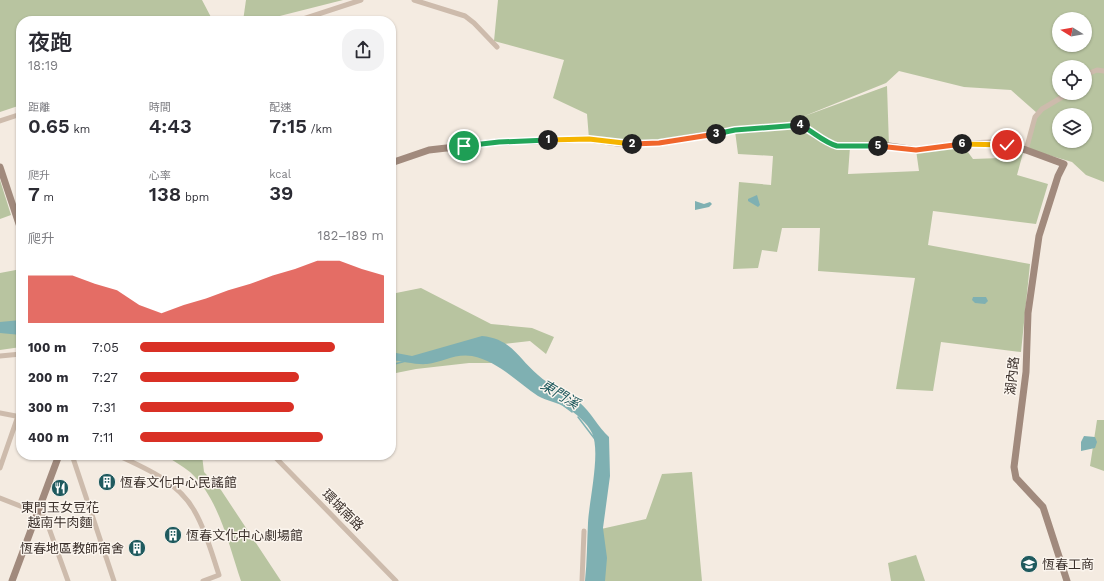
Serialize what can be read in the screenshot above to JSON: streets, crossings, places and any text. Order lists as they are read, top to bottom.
{
  "streets": {
    "street": ["湖內路", "環城南路"]
  },
  "water": ["東門溪"],
  "places": {
    "building": ["恆春文化中心民謠館", "恆春文化中心劇場館", "恆春地區教師宿舍"],
    "restaurant": ["東門玉女豆花 越南牛肉麵"],
    "school or university": ["恆春工商"]
  },
  "north": "left",
  "page": {
    "heading": ["夜跑", "18:19"],
    "stats": [
      ["距離", "0.65 km"],
      ["時間", "4:43"],
      ["配速", "7:15 /km"],
      ["爬升", "7 m"],
      ["心率", "138 bpm"],
      ["kcal", "39"]
    ],
    "pins": [
      "4",
      "3",
      "1",
      "2",
      "6",
      "5"
    ],
    "chart": ["爬升", "182–189 m"],
    "list": [
      {
        "name": "100 m",
        "note": "7:05"
      },
      {
        "name": "200 m",
        "note": "7:27"
      },
      {
        "name": "300 m",
        "note": "7:31"
      },
      {
        "name": "400 m",
        "note": "7:11"
      }
    ]
  }
}
